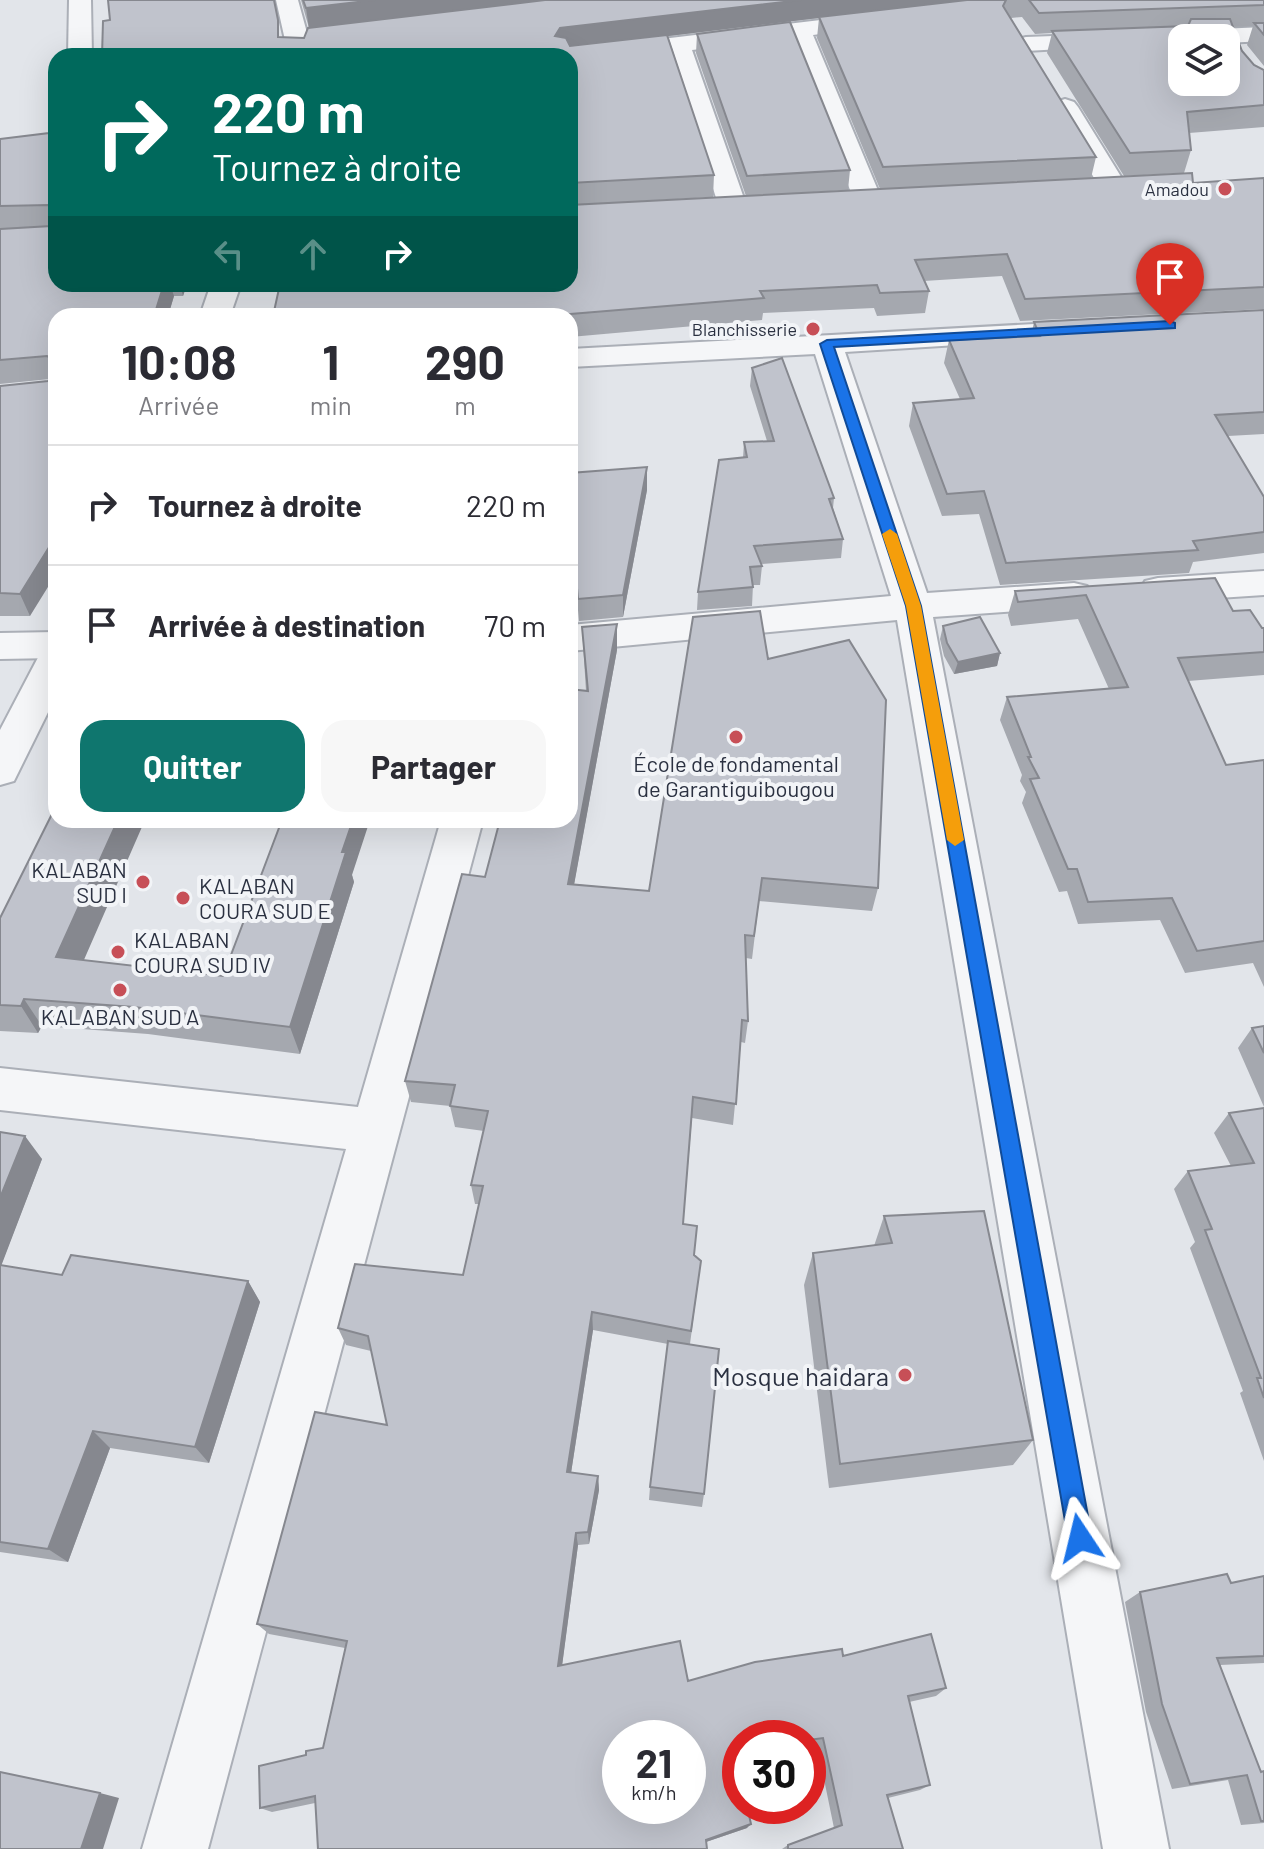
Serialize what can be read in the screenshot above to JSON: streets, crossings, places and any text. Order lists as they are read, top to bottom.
{
  "places": [
    "Amadou",
    "Blanchisserie",
    "École de fondamental de Garantiguibougou",
    "KALABAN SUD I",
    "KALABAN COURA SUD E",
    "KALABAN COURA SUD IV",
    "KALABAN SUD A",
    "Mosque haidara"
  ],
  "page": {
    "turn": ["220 m", "Tournez à droite"],
    "eta": [
      "10:08",
      "Arrivée",
      "1",
      "min",
      "290",
      "m"
    ],
    "list": [
      {
        "name": "Tournez à droite",
        "value": "220 m"
      },
      {
        "name": "Arrivée à destination",
        "value": "70 m"
      }
    ],
    "buttons": ["Quitter", "Partager"],
    "speed": "21 km/h",
    "limit": "30"
  }
}
